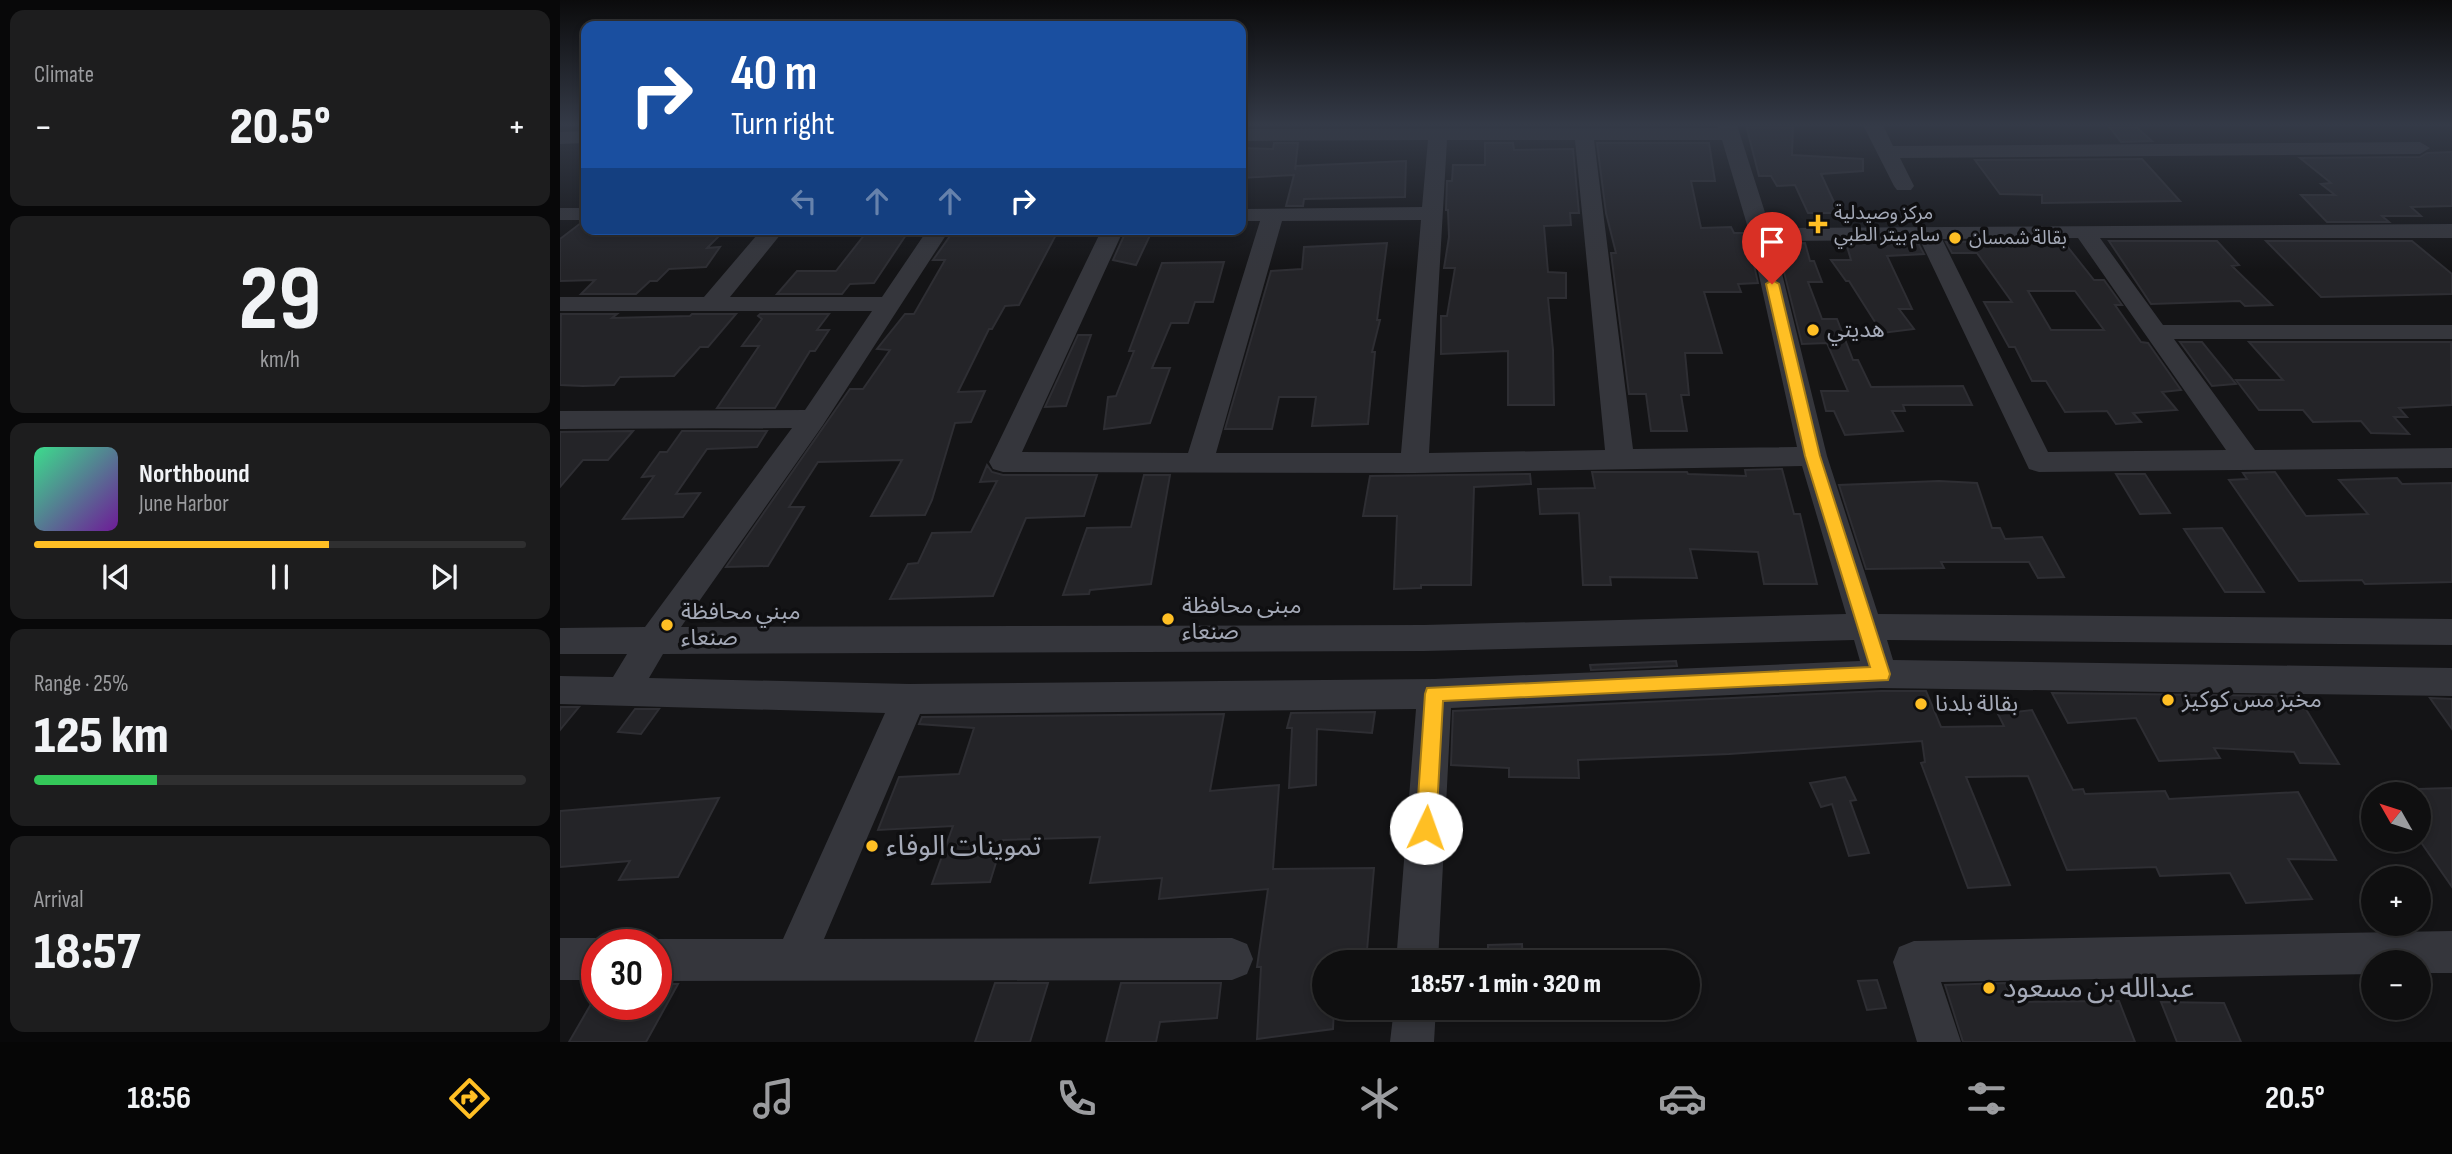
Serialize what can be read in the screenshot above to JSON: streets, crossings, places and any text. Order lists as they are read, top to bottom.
{
  "places": {
    "health": ["مركز وصيدلية سام بيتر الطبي"],
    "other": [
      "بقالة شمسان",
      "هديتي",
      "مبنى محافظة صنعاء",
      "مبني محافظة صنعاء",
      "مخبز مس كوكيز",
      "بقالة بلدنا",
      "تموينات الوفاء",
      "عبدالله بن مسعود"
    ]
  },
  "north": "top left",
  "page": {
    "tile": [
      "Climate",
      ["29", "km/h"],
      ["Range · 25%", "125 km"],
      ["Arrival", "18:57"]
    ],
    "turn": ["40 m", "Turn right"],
    "heat": ["−", "20.5°", "+"],
    "song": ["Northbound", "June Harbor"],
    "map_buttons": ["+", "−"],
    "limit": "30",
    "trip": "18:57 · 1 min · 320 m",
    "tabs": ["18:56", "20.5°"]
  }
}
